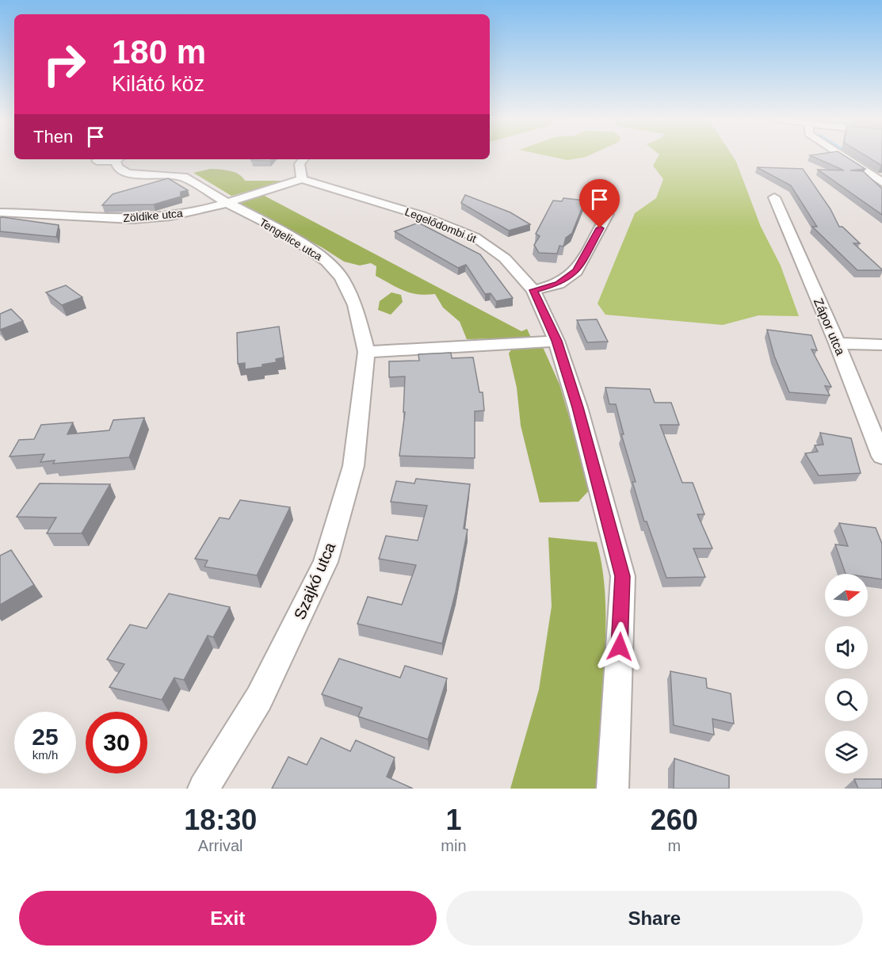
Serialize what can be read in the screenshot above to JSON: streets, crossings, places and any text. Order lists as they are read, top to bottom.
{
  "streets": {
    "street": [
      "Zöldike utca",
      "Legelődombi út",
      "Tengelice utca",
      "Zápor utca",
      "Szajkó utca"
    ]
  },
  "crossings": [
    ["Zöldike utca", "Legelődombi út"],
    ["Zöldike utca", "Tengelice utca"],
    ["Tengelice utca", "Szajkó utca"]
  ],
  "north": "right",
  "page": {
    "turn": ["180 m", "Kilátó köz"],
    "then": "Then",
    "speed": "25 km/h",
    "limit": "30",
    "eta": [
      "18:30",
      "Arrival",
      "1",
      "min",
      "260",
      "m"
    ],
    "buttons": ["Exit", "Share"]
  }
}
